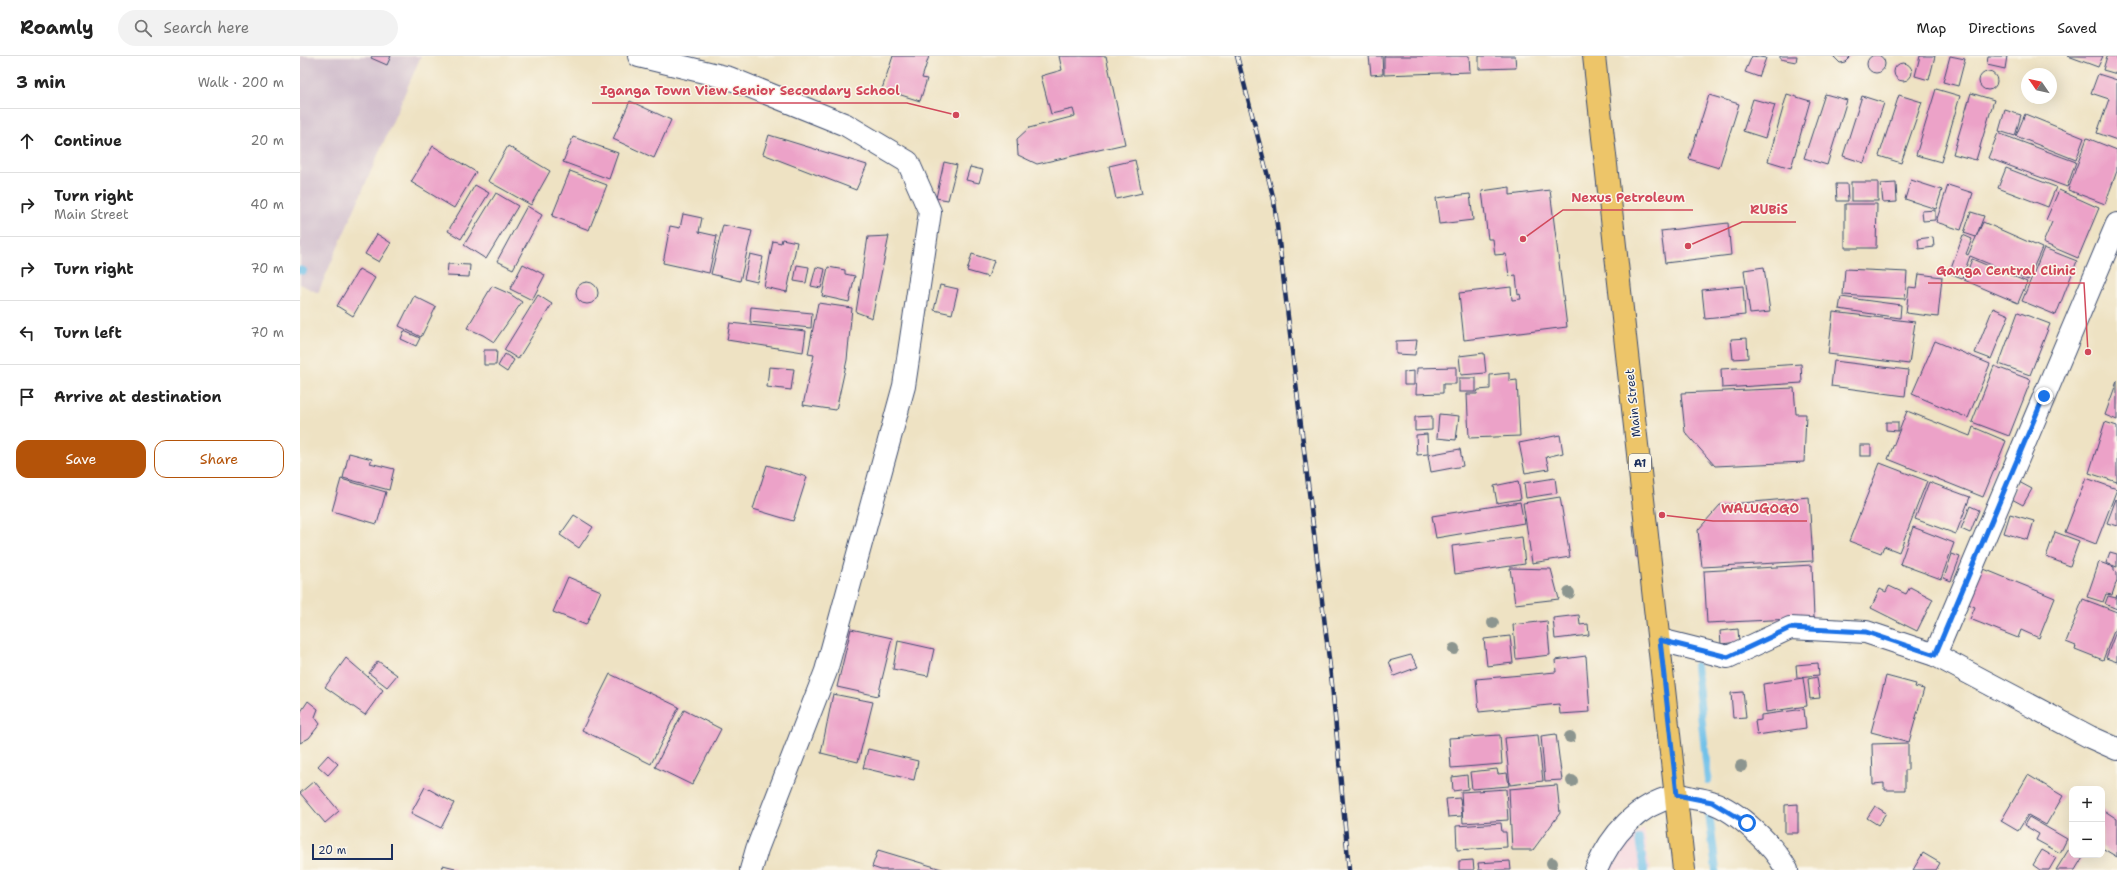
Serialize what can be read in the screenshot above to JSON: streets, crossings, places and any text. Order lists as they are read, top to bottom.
{
  "streets": {
    "main road": ["Main Street", "A1"]
  },
  "places": [
    "Iganga Town View Senior Secondary School",
    "Nexus Petroleum",
    "RUBiS",
    "Ganga Central Clinic",
    "WALUGOGO"
  ],
  "scale_bar": "20 m",
  "north": "top left",
  "page": {
    "header": "Roamly",
    "search": "Search here",
    "nav": ["Map", "Directions", "Saved"],
    "heading": ["3 min", "Walk · 200 m"],
    "list": [
      ["Continue", "20 m"],
      ["Turn right", "Main Street", "40 m"],
      ["Turn right", "70 m"],
      ["Turn left", "70 m"],
      "Arrive at destination"
    ],
    "buttons": ["Save", "Share"],
    "map_buttons": ["+", "−"],
    "scale": "20 m"
  }
}
